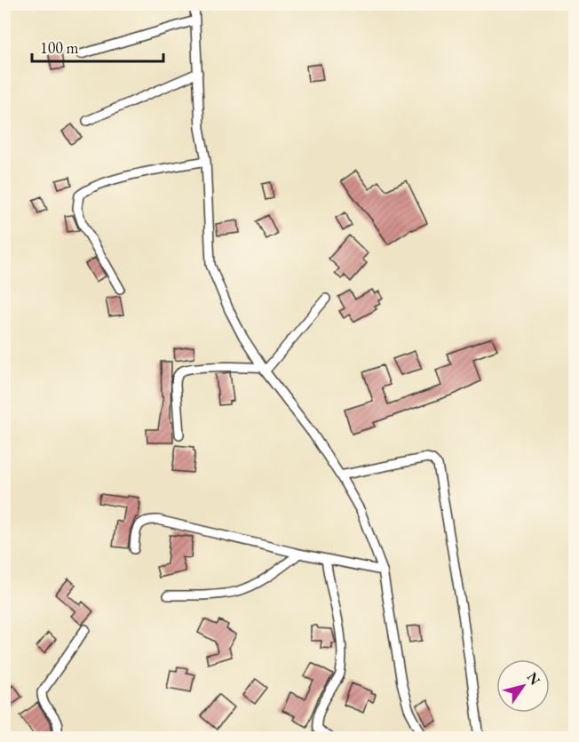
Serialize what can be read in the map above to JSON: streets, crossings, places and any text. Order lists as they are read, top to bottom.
{
  "scale_bar": "100 m",
  "north": "top right"
}
